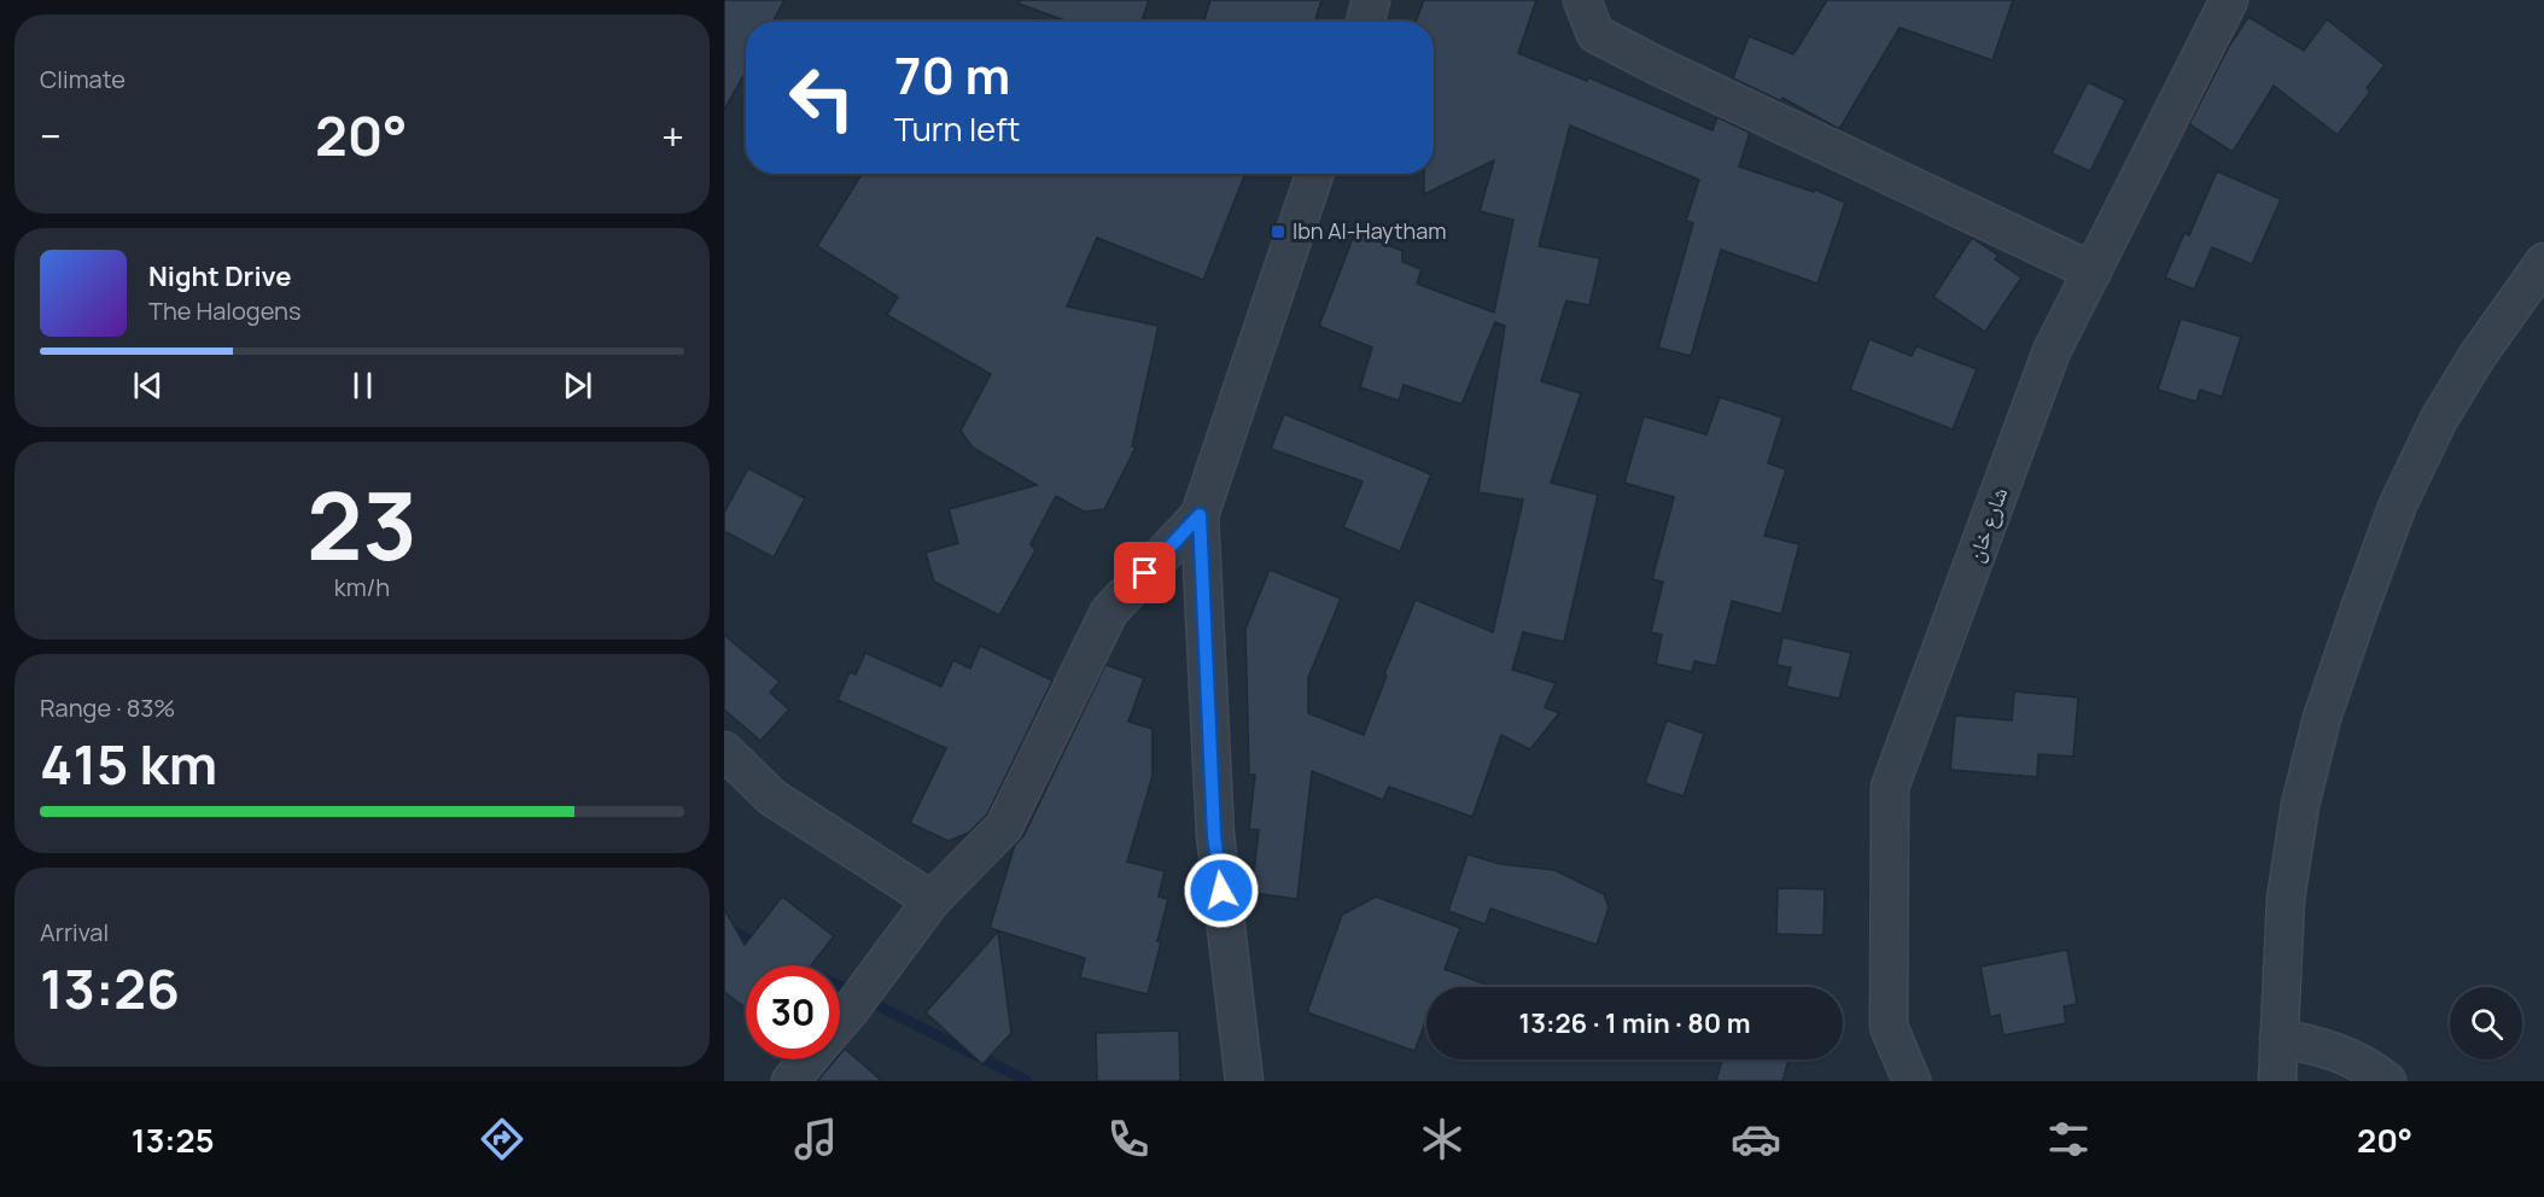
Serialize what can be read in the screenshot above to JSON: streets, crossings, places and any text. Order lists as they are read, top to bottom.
{
  "streets": {
    "street": ["شارع خان"]
  },
  "places": {
    "transit": ["Ibn Al-Haytham"]
  },
  "page": {
    "tile": [
      "Climate",
      ["23", "km/h"],
      ["Range · 83%", "415 km"],
      ["Arrival", "13:26"]
    ],
    "turn": ["70 m", "Turn left"],
    "heat": ["−", "20°", "+"],
    "song": ["Night Drive", "The Halogens"],
    "limit": "30",
    "trip": "13:26 · 1 min · 80 m",
    "tabs": ["13:25", "20°"]
  }
}
